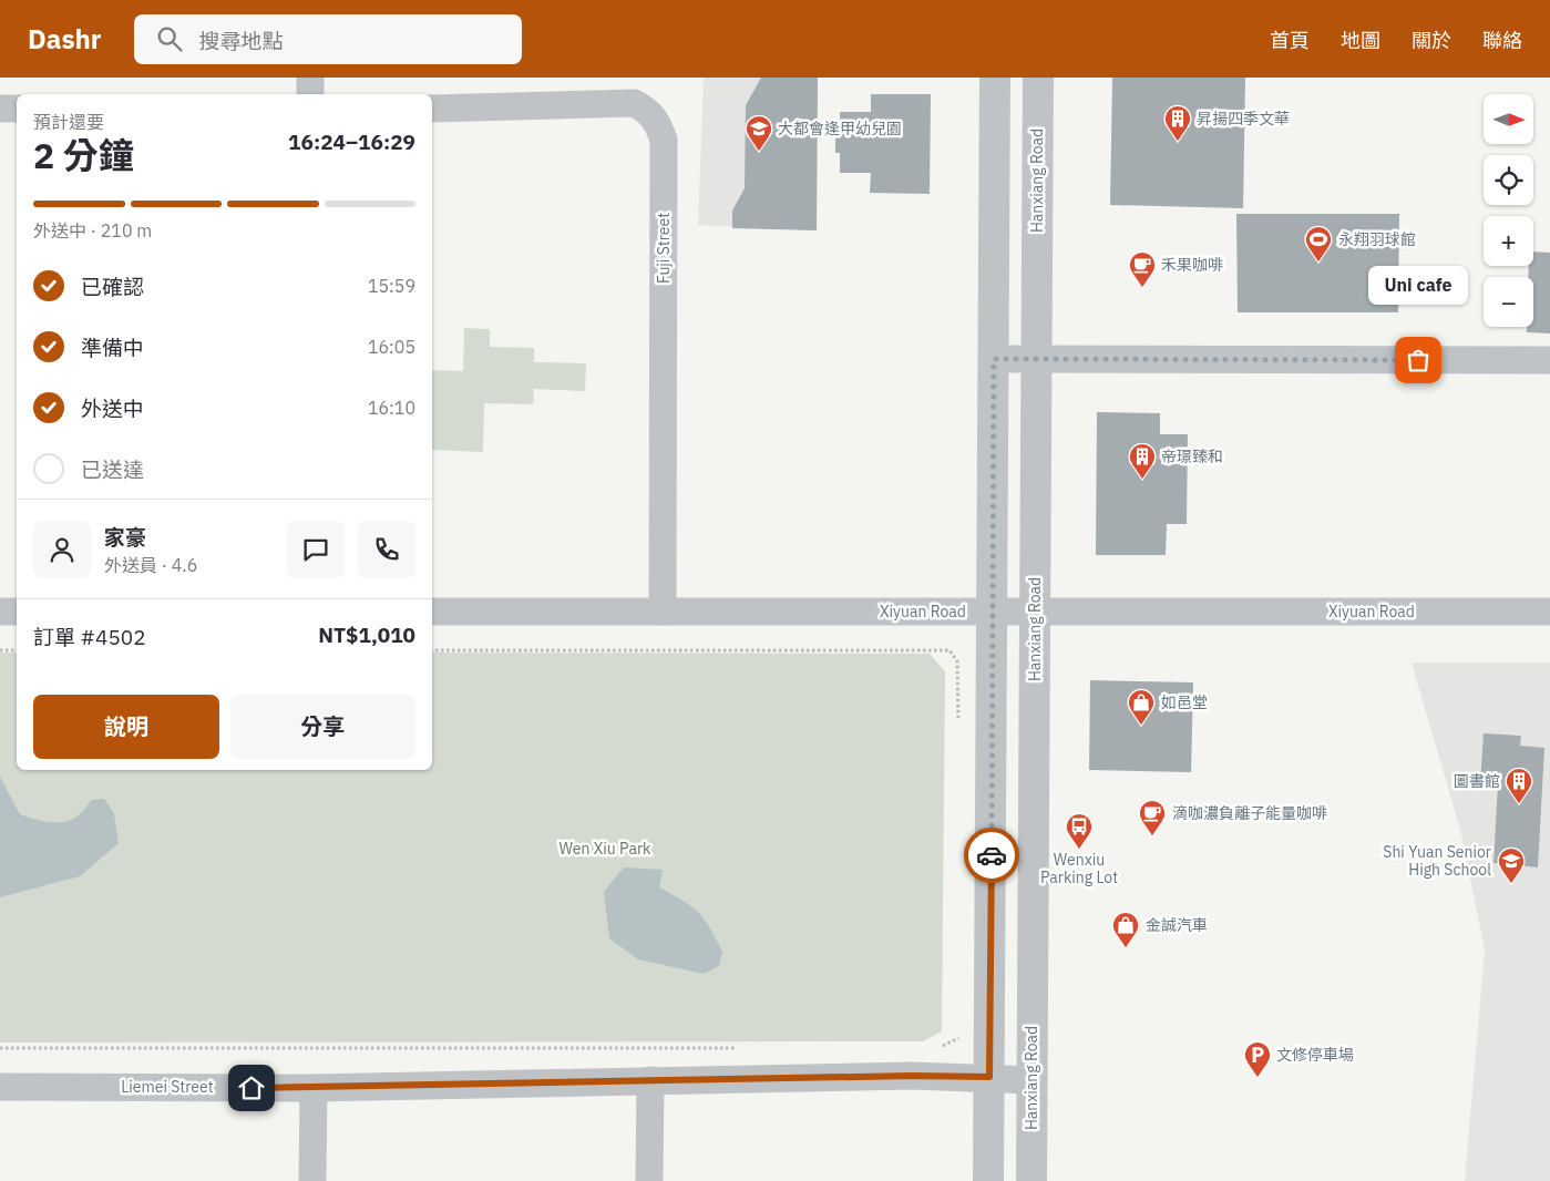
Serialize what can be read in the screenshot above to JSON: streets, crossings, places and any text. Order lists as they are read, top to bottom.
{
  "streets": {
    "street": [
      "Hanxiang Road",
      "Fuji Street",
      "Xiyuan Road",
      "Liemei Street"
    ]
  },
  "crossings": [
    ["Hanxiang Road", "Xiyuan Road"],
    ["Hanxiang Road", "Liemei Street"],
    ["Fuji Street", "Xiyuan Road"]
  ],
  "parks": ["Wen Xiu Park"],
  "places": {
    "building": ["昇揚四季文華", "帝璟臻和", "圖書館"],
    "school or university": ["大都會逢甲幼兒園", "Shi Yuan Senior High School"],
    "sports": ["永翔羽球館"],
    "cafe": ["禾果咖啡", "滴咖濃負離子能量咖啡"],
    "other": ["Uni cafe"],
    "shop": ["如邑堂", "金誠汽車"],
    "bus stop": ["Wenxiu Parking Lot"],
    "parking": ["文修停車場"]
  },
  "north": "right",
  "page": {
    "header": "Dashr",
    "search": "搜尋地點",
    "nav": [
      "首頁",
      "地圖",
      "關於",
      "聯絡"
    ],
    "map_buttons": ["+", "−"],
    "heading": ["2 分鐘", "預計還要", "16:24–16:29"],
    "panel": [
      "家豪",
      "外送員 · 4.6",
      "訂單 #4502",
      "NT$1,010"
    ],
    "bar": "外送中 · 210 m",
    "list": [
      ["已確認", "15:59"],
      ["準備中", "16:05"],
      ["外送中", "16:10"],
      "已送達"
    ],
    "bubble": "Uni cafe",
    "buttons": ["說明", "分享"]
  }
}
